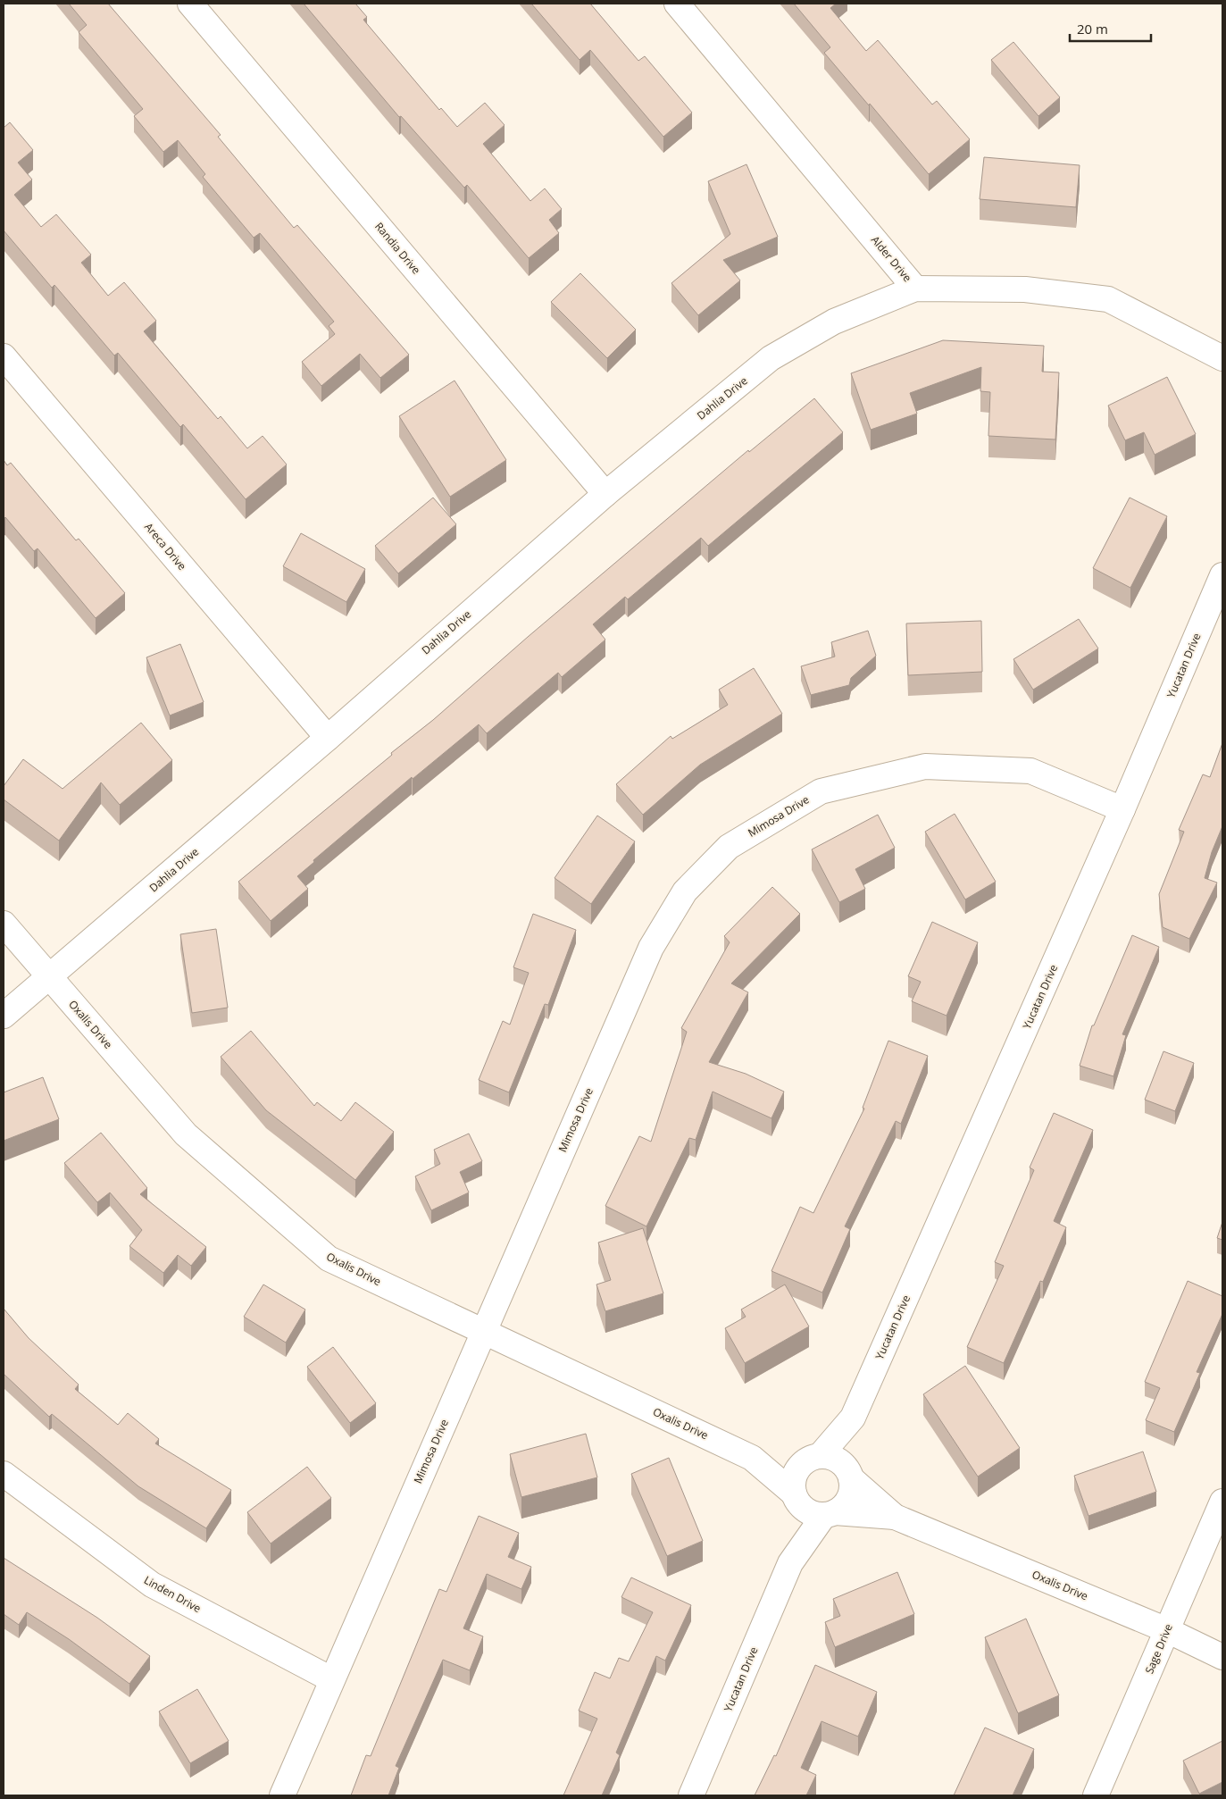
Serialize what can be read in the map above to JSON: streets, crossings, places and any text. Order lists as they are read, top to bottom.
{
  "streets": {
    "street": [
      "Randia Drive",
      "Alder Drive",
      "Dahlia Drive",
      "Areca Drive",
      "Yucatan Drive",
      "Mimosa Drive",
      "Oxalis Drive",
      "Linden Drive",
      "Sage Drive"
    ]
  },
  "crossings": [
    ["Randia Drive", "Dahlia Drive"],
    ["Alder Drive", "Dahlia Drive"],
    ["Dahlia Drive", "Areca Drive"],
    ["Dahlia Drive", "Oxalis Drive"],
    ["Yucatan Drive", "Mimosa Drive"],
    ["Yucatan Drive", "Oxalis Drive"],
    ["Mimosa Drive", "Oxalis Drive"],
    ["Mimosa Drive", "Linden Drive"],
    ["Oxalis Drive", "Sage Drive"]
  ],
  "scale_bar": "20 m"
}
